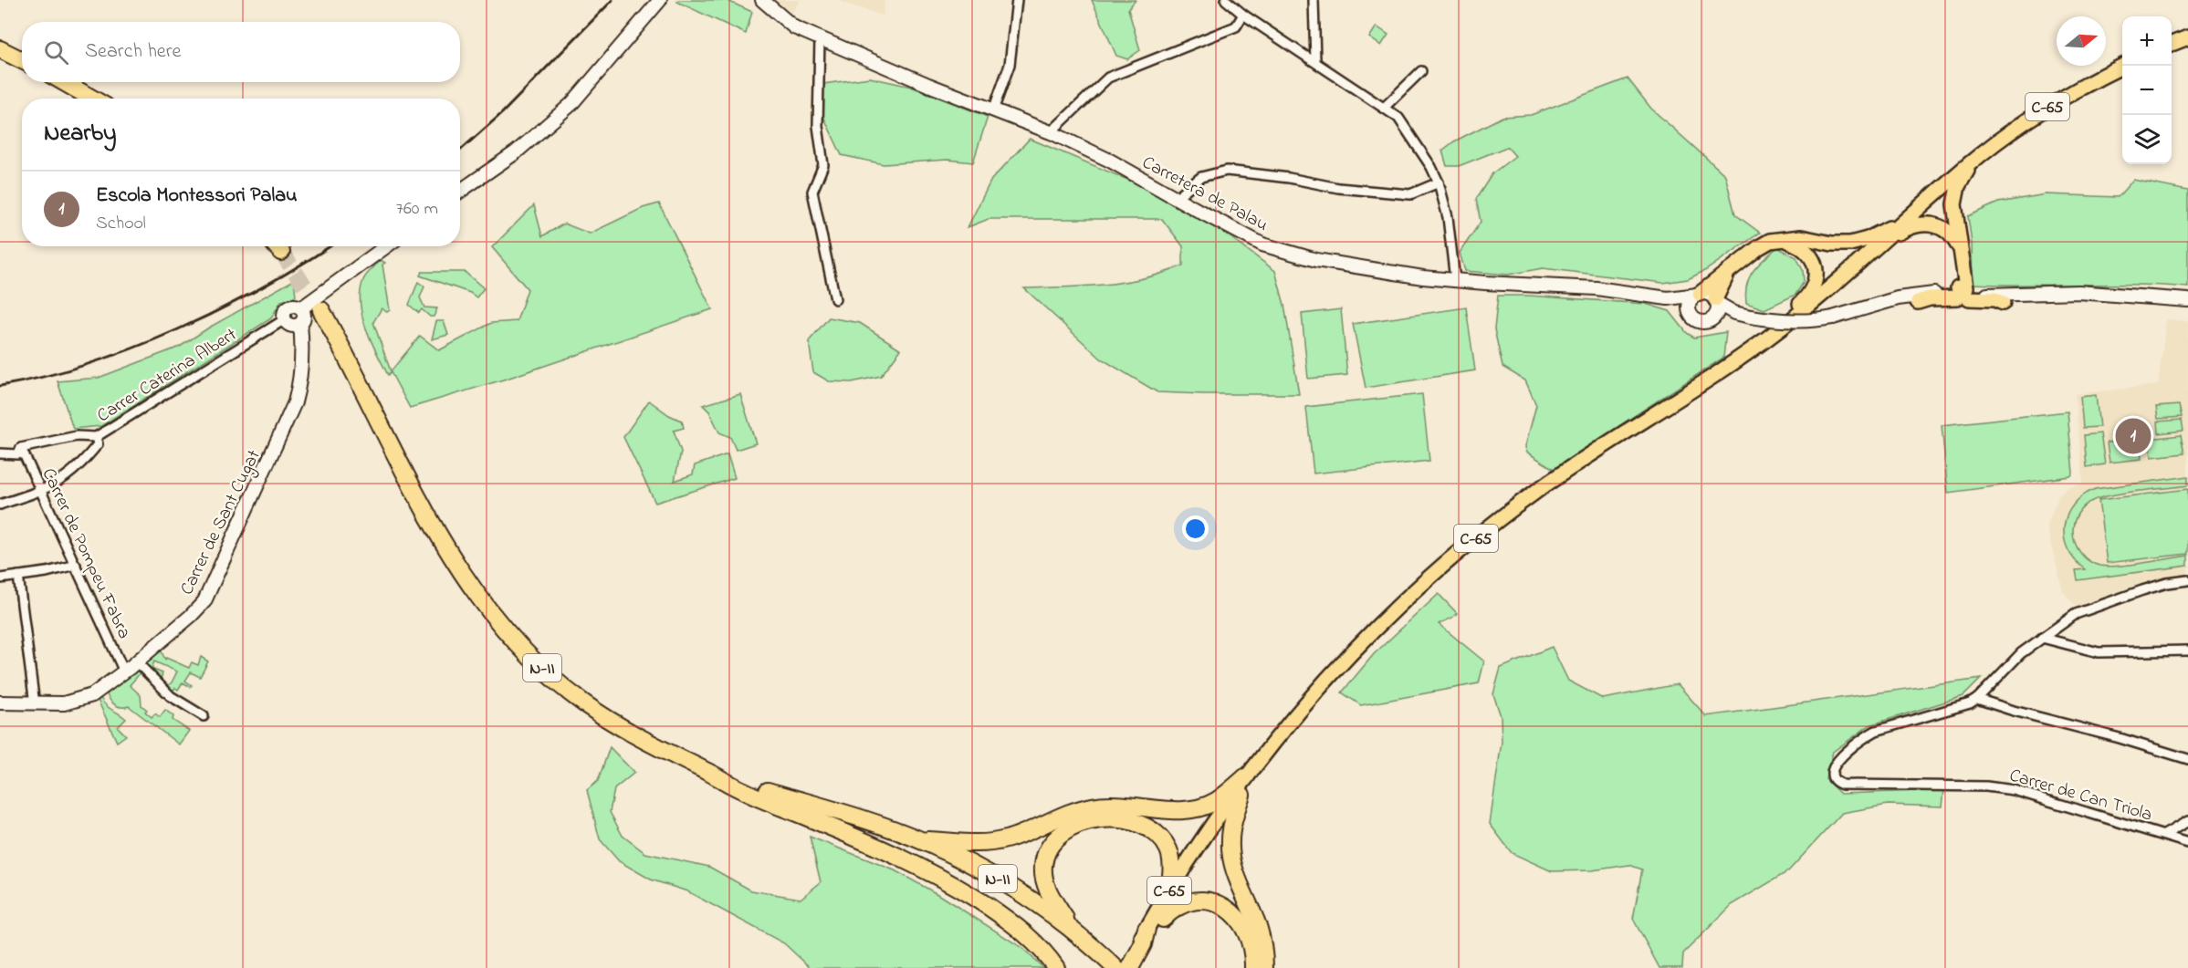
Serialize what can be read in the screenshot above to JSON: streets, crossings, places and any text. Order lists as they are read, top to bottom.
{
  "streets": {
    "highway": ["N-II"],
    "main road": ["C-65"],
    "street": [
      "Carretera de Palau",
      "Carrer Caterina Albert",
      "Carrer de Sant Cugat",
      "Carrer de Pompeu Fabra",
      "Carrer de Can Triola"
    ]
  },
  "crossings": [
    ["C-65", "N-II"],
    ["Carrer Caterina Albert", "Carrer de Sant Cugat"],
    ["Carrer Caterina Albert", "Carrer de Pompeu Fabra"],
    ["Carrer de Sant Cugat", "Carrer de Pompeu Fabra"]
  ],
  "north": "right",
  "page": {
    "map_buttons": ["+", "−"],
    "search": "Search here",
    "heading": "Nearby",
    "list": [
      {
        "mark": "1",
        "name": "Escola Montessori Palau",
        "note": "School",
        "value": "760 m"
      }
    ],
    "pins": "1"
  }
}
